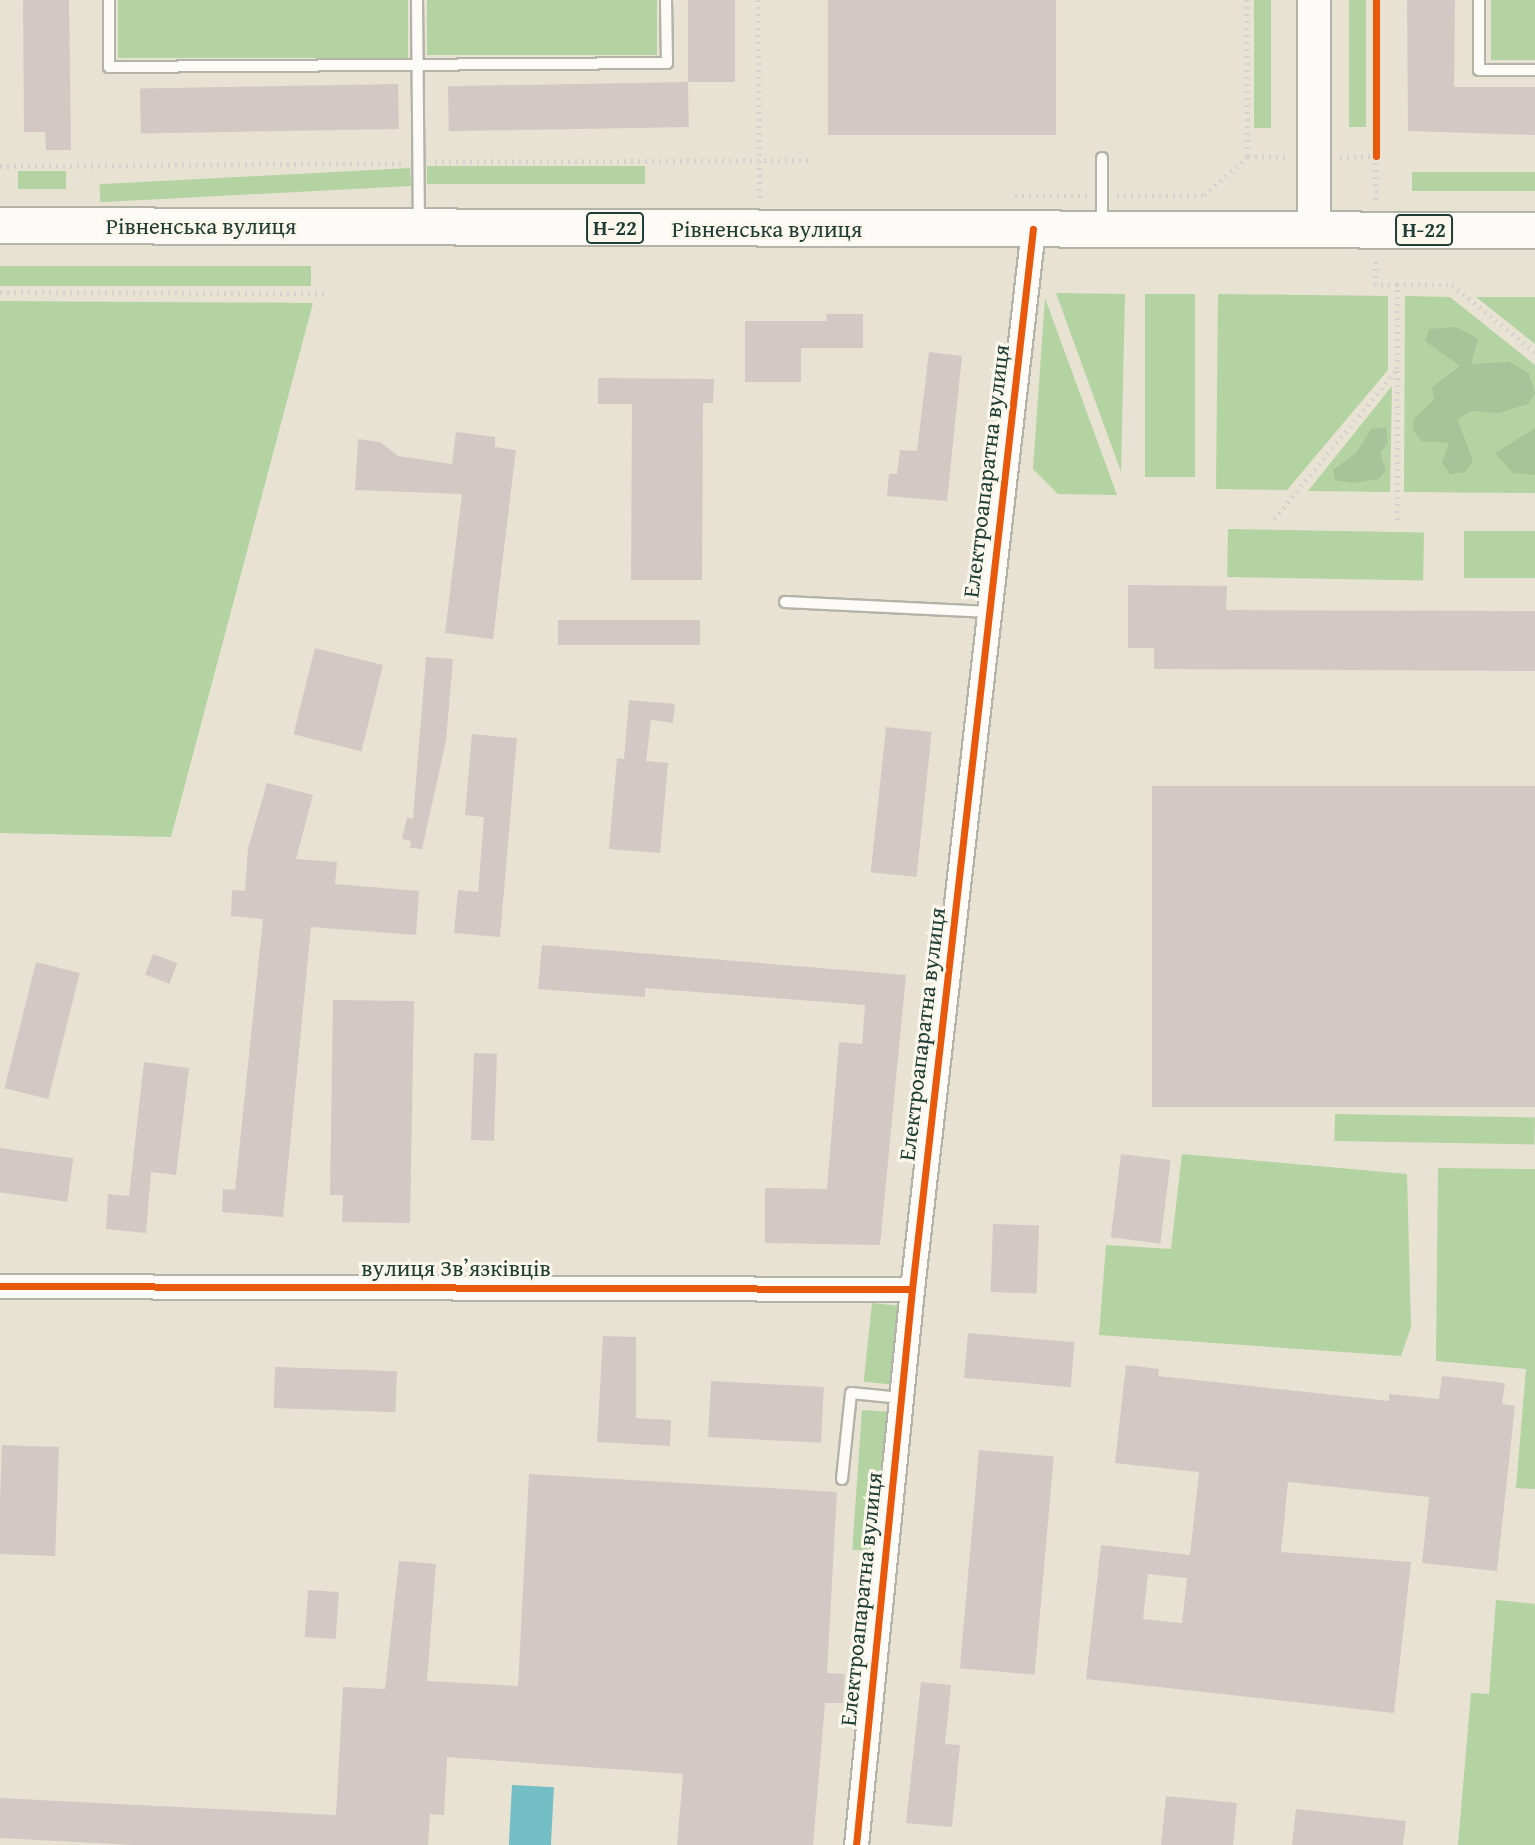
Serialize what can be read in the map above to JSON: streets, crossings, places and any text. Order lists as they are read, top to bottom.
{
  "streets": {
    "main road": ["Рівненська вулиця", "Н-22"],
    "street": ["Електроапаратна вулиця", "вулиця Звʼязківців"]
  },
  "crossings": [
    ["Рівненська вулиця", "Електроапаратна вулиця"],
    ["Електроапаратна вулиця", "вулиця Звʼязківців"]
  ]
}
